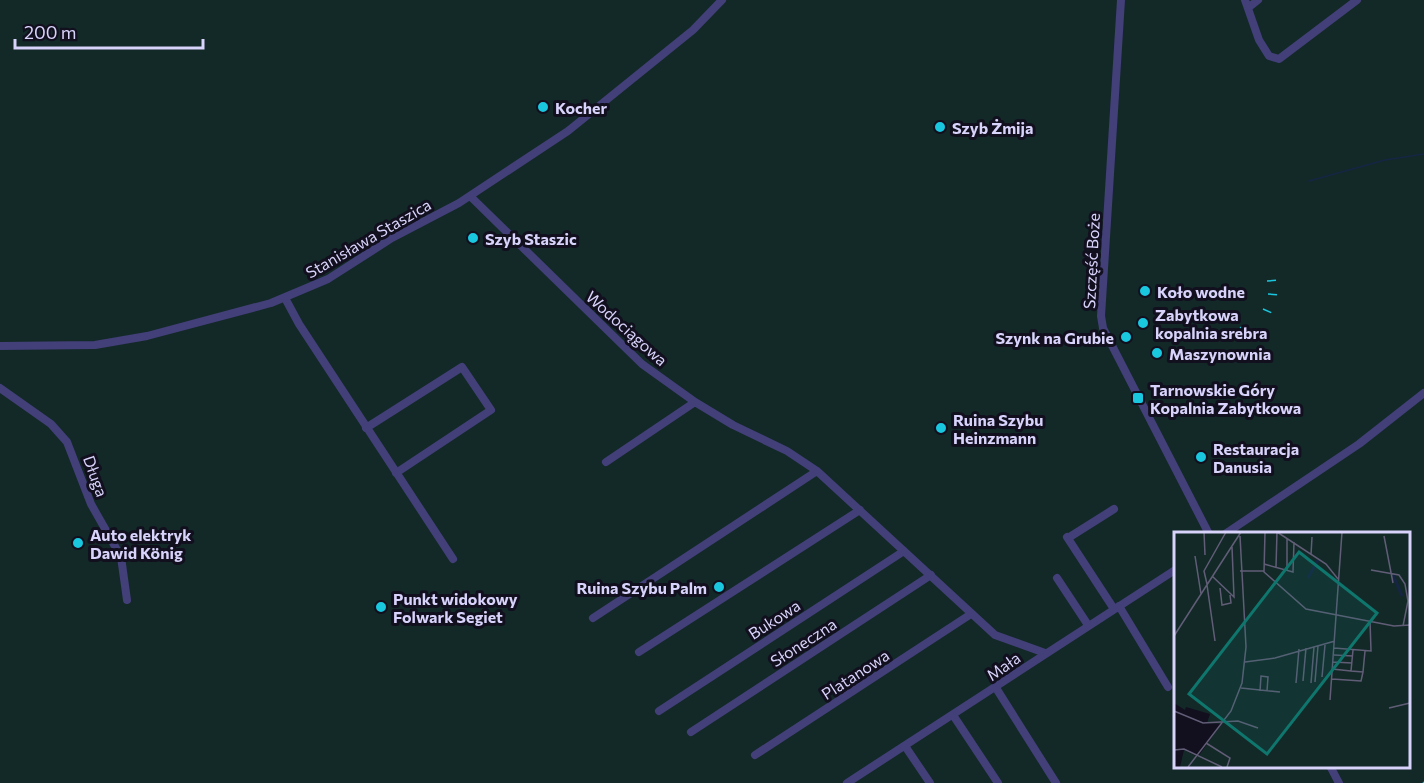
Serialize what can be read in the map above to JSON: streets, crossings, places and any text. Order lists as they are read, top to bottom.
{
  "streets": {
    "street": [
      "Stanisława Staszica",
      "Szczęść Boże",
      "Wodociągowa",
      "Długa",
      "Bukowa",
      "Słoneczna",
      "Mała",
      "Platanowa"
    ]
  },
  "crossings": [
    ["Stanisława Staszica", "Wodociągowa"],
    ["Wodociągowa", "Bukowa"],
    ["Wodociągowa", "Słoneczna"],
    ["Wodociągowa", "Mała"],
    ["Wodociągowa", "Platanowa"]
  ],
  "places": {
    "other": [
      "Kocher",
      "Szyb Żmija",
      "Szyb Staszic",
      "Koło wodne",
      "Zabytkowa kopalnia srebra",
      "Szynk na Grubie",
      "Maszynownia",
      "Ruina Szybu Heinzmann",
      "Restauracja Danusia",
      "Auto elektryk Dawid König",
      "Ruina Szybu Palm",
      "Punkt widokowy Folwark Segiet"
    ],
    "transit": ["Tarnowskie Góry Kopalnia Zabytkowa"]
  },
  "scale_bar": "200 m"
}
